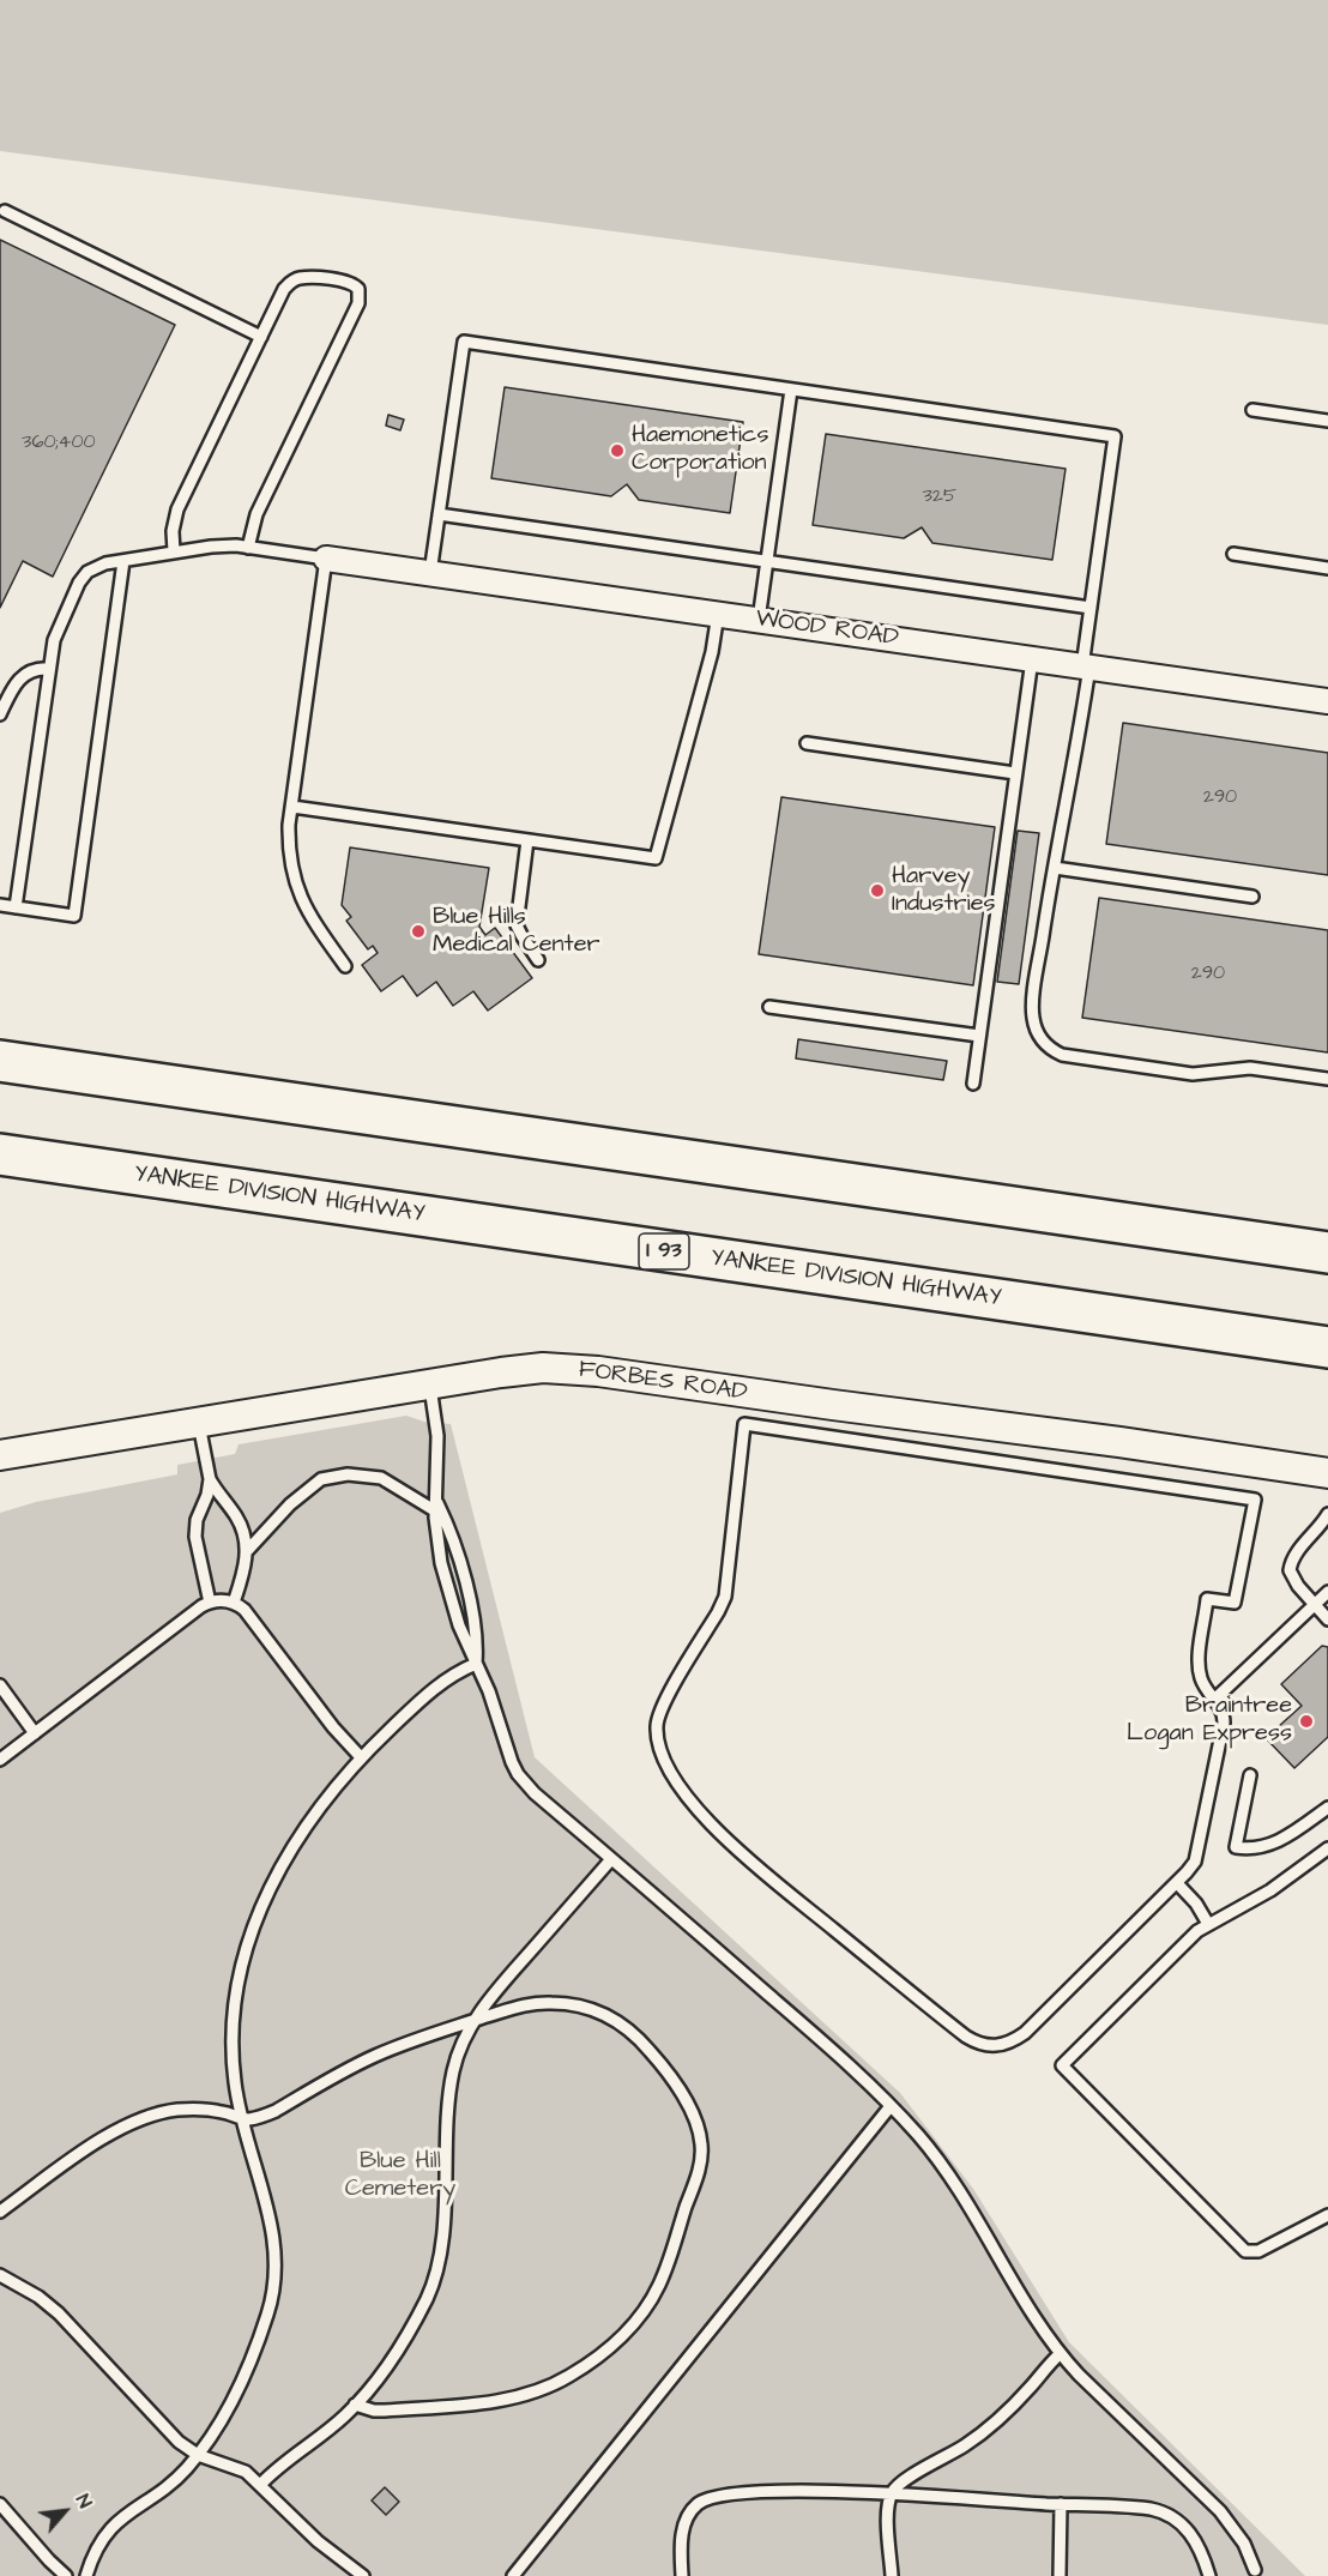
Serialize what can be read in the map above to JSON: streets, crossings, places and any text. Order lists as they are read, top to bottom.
{
  "streets": {
    "highway": ["YANKEE DIVISION HIGHWAY", "I 93"],
    "street": ["WOOD ROAD", "FORBES ROAD"]
  },
  "parks": ["Blue Hill Cemetery"],
  "places": [
    "Haemonetics Corporation",
    "Harvey Industries",
    "Blue Hills Medical Center",
    "Braintree Logan Express"
  ],
  "house_numbers": [
    "360;400",
    "325",
    "290",
    "290"
  ],
  "north": "top right"
}
